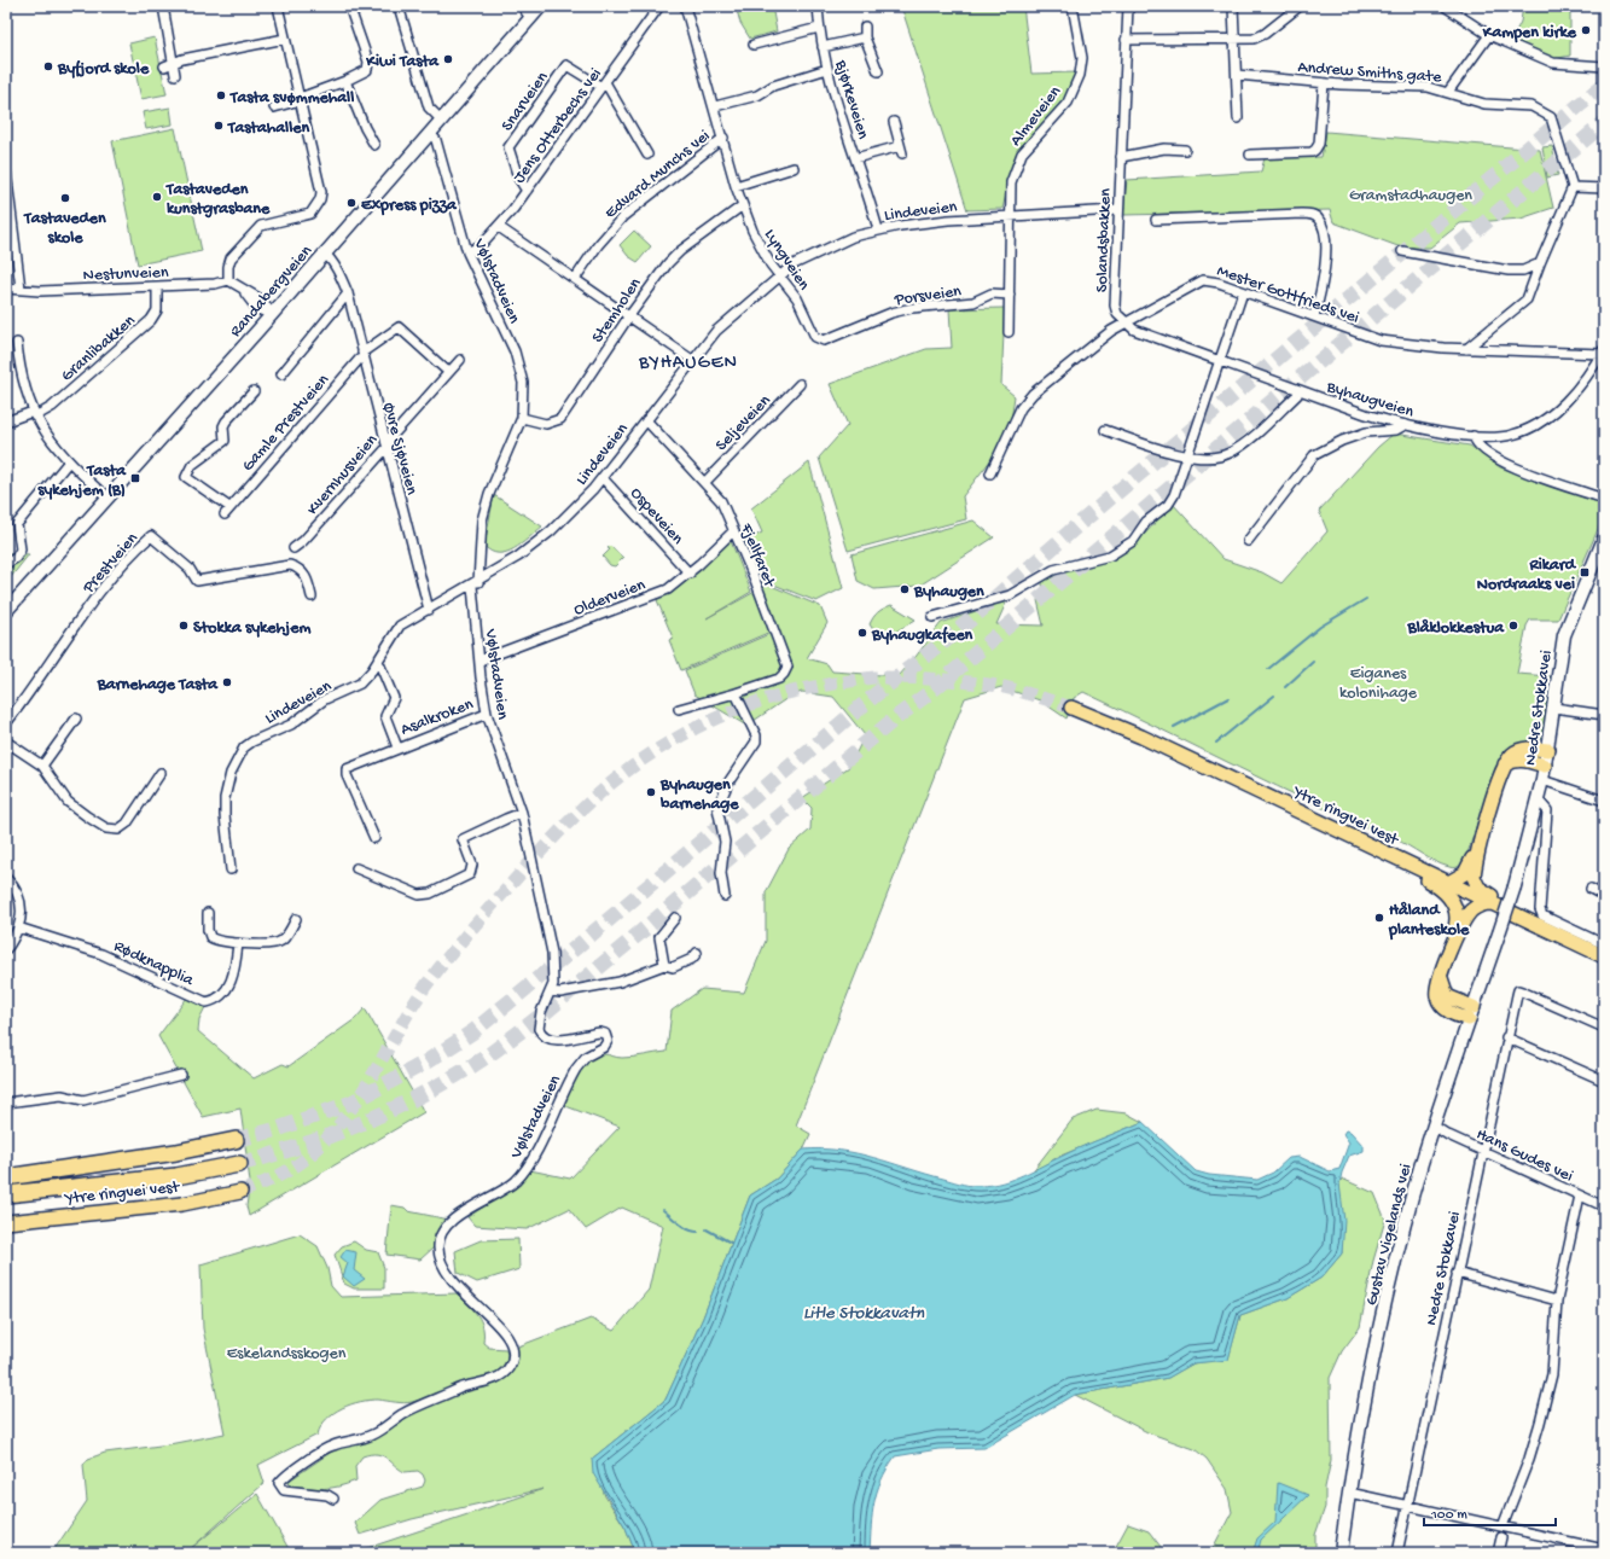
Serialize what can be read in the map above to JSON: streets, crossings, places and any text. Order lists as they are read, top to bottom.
{
  "streets": {
    "main road": [
      "Randabergveien",
      "Nedre Stokkavei",
      "Ytre ringvei vest",
      "Gustav Vigelands vei"
    ],
    "street": [
      "Andrew Smiths gate",
      "Bjørkeveien",
      "Snarveien",
      "Almeveien",
      "Jens Otterbechs vei",
      "Edvard Munchs vei",
      "Lindeveien",
      "Solandsbakken",
      "Lyngveien",
      "Nestunveien",
      "Vølstadveien",
      "Mester Gottfrieds vei",
      "Porsveien",
      "Stemholen",
      "Granlibakken",
      "Byhaugveien",
      "Gamle Prestveien",
      "Seljeveien",
      "Øvre Sjøveien",
      "Kvernhusveien",
      "Ospeveien",
      "Fjellfaret",
      "Prestveien",
      "Olderveien",
      "Asalkroken",
      "Rødknapplia",
      "Hans Gudes vei"
    ]
  },
  "crossings": [
    ["Bjørkeveien", "Lindeveien"],
    ["Snarveien", "Jens Otterbechs vei"],
    ["Almeveien", "Lindeveien"],
    ["Almeveien", "Porsveien"],
    ["Jens Otterbechs vei", "Vølstadveien"],
    ["Edvard Munchs vei", "Lyngveien"],
    ["Lindeveien", "Solandsbakken"],
    ["Lindeveien", "Lyngveien"],
    ["Lindeveien", "Vølstadveien"],
    ["Lindeveien", "Øvre Sjøveien"],
    ["Lindeveien", "Ospeveien"],
    ["Lindeveien", "Fjellfaret"],
    ["Lindeveien", "Asalkroken"],
    ["Solandsbakken", "Mester Gottfrieds vei"],
    ["Solandsbakken", "Byhaugveien"],
    ["Lyngveien", "Porsveien"],
    ["Lyngveien", "Stemholen"],
    ["Nestunveien", "Granlibakken"],
    ["Vølstadveien", "Randabergveien"],
    ["Vølstadveien", "Stemholen"],
    ["Vølstadveien", "Olderveien"],
    ["Vølstadveien", "Asalkroken"],
    ["Randabergveien", "Øvre Sjøveien"],
    ["Mester Gottfrieds vei", "Byhaugveien"],
    ["Gamle Prestveien", "Øvre Sjøveien"],
    ["Gamle Prestveien", "Kvernhusveien"],
    ["Seljeveien", "Fjellfaret"],
    ["Øvre Sjøveien", "Kvernhusveien"],
    ["Ospeveien", "Olderveien"],
    ["Fjellfaret", "Olderveien"],
    ["Nedre Stokkavei", "Hans Gudes vei"],
    ["Nedre Stokkavei", "Gustav Vigelands vei"],
    ["Hans Gudes vei", "Gustav Vigelands vei"]
  ],
  "districts": ["BYHAUGEN"],
  "water": ["Litle Stokkavatn"],
  "parks": ["Gramstadhaugen", "Eiganes kolonihage", "Eskelandsskogen"],
  "places": {
    "other": [
      "Kampen kirke",
      "Kiwi Tasta",
      "Byfjord skole",
      "Tasta svømmehall",
      "Tastahallen",
      "Tastaveden kunstgrasbane",
      "Tastaveden skole",
      "Express pizza",
      "Byhaugen",
      "Stokka sykehjem",
      "Blåklokkestua",
      "Byhaugkafeen",
      "Barnehage Tasta",
      "Byhaugen barnehage",
      "Håland planteskole"
    ],
    "transit": ["Tasta sykehjem (B)", "Rikard Nordraaks vei"]
  },
  "scale_bar": "100 m"
}
